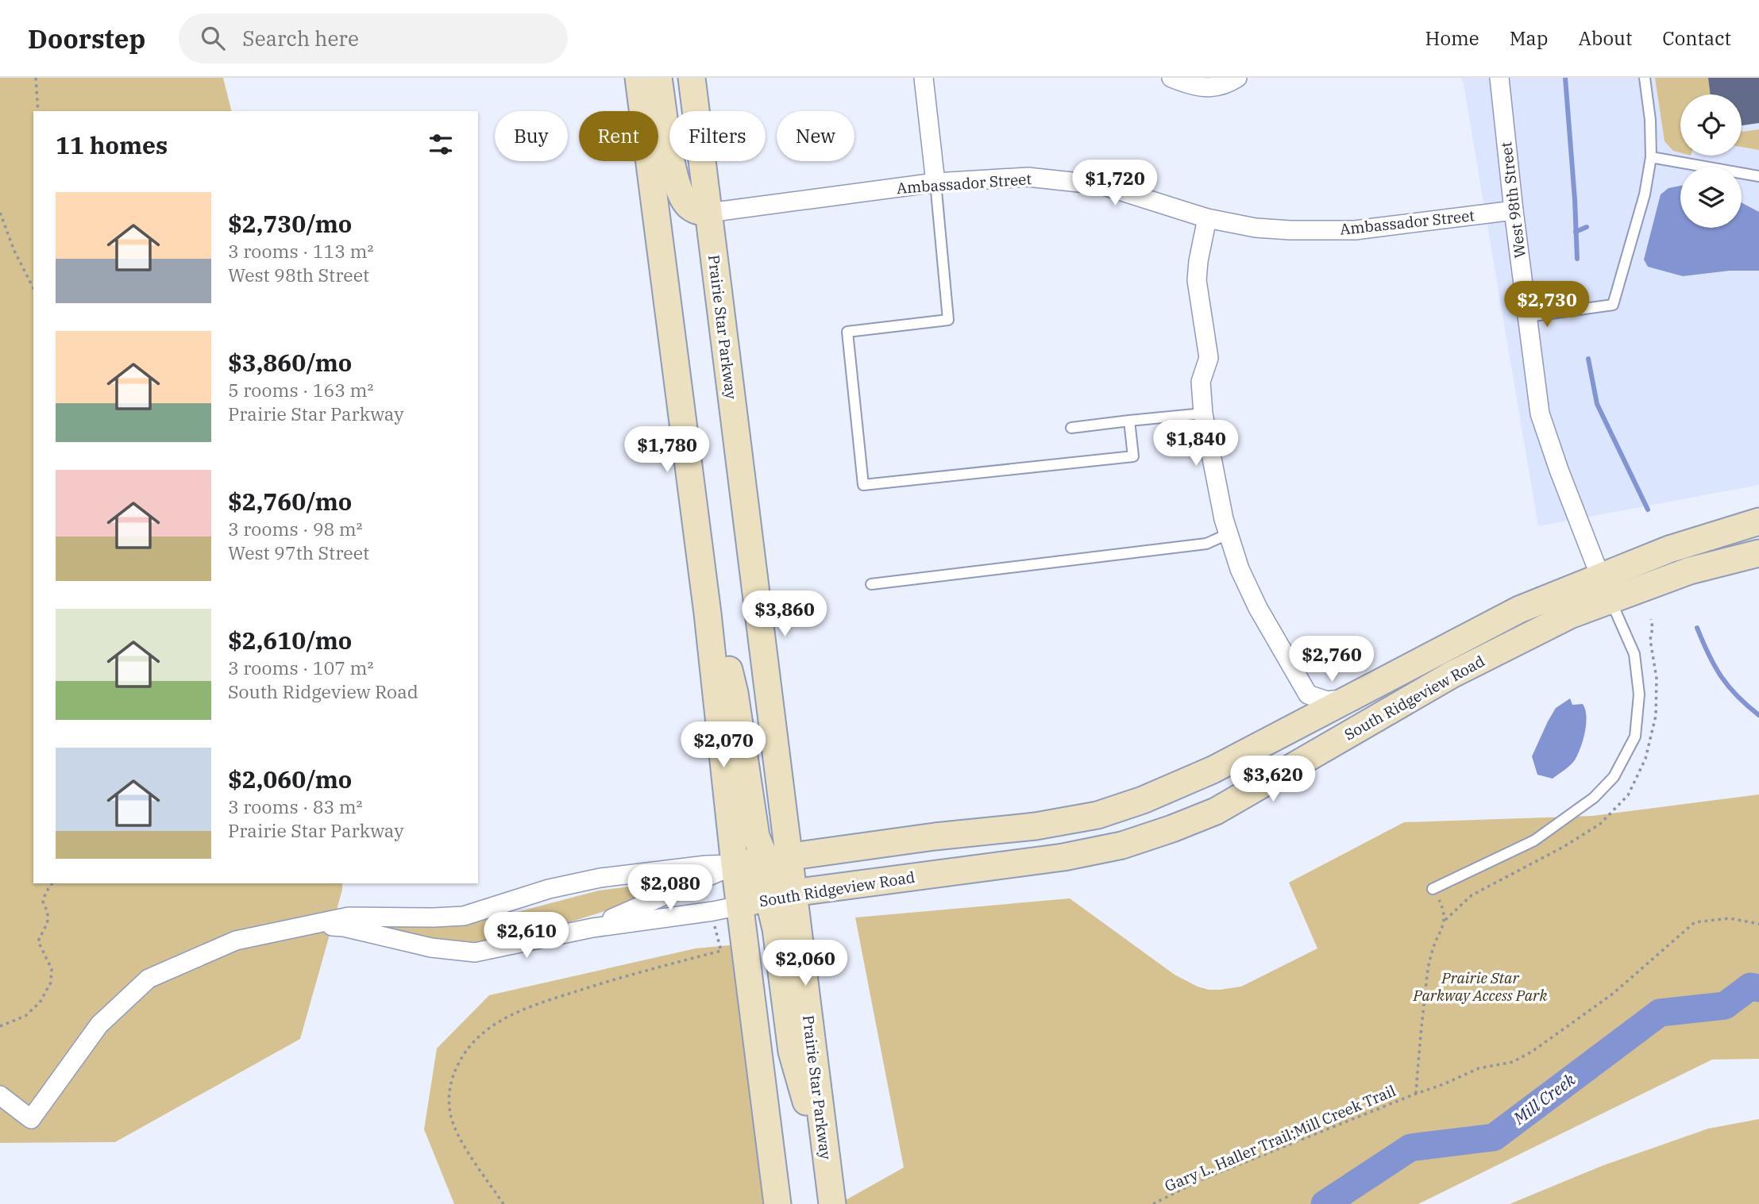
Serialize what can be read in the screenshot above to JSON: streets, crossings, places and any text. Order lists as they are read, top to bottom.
{
  "streets": {
    "main road": ["Prairie Star Parkway", "South Ridgeview Road"],
    "street": ["Ambassador Street", "West 98th Street"],
    "path": ["Gary L. Haller Trail;Mill Creek Trail"]
  },
  "crossings": [
    ["Ambassador Street", "West 98th Street"],
    ["Ambassador Street", "Prairie Star Parkway"],
    ["West 98th Street", "South Ridgeview Road"],
    ["Prairie Star Parkway", "South Ridgeview Road"]
  ],
  "water": ["Mill Creek"],
  "parks": ["Prairie Star Parkway Access Park"],
  "page": {
    "header": "Doorstep",
    "search": "Search here",
    "nav": [
      "Home",
      "Map",
      "About",
      "Contact"
    ],
    "chip": [
      "Buy",
      "Rent",
      "Filters",
      "New"
    ],
    "heading": "11 homes",
    "price": [
      "$1,720",
      "$2,730",
      "$1,840",
      "$1,780",
      "$3,860",
      "$2,760",
      "$2,070",
      "$3,620",
      "$2,080",
      "$2,610",
      "$2,060"
    ],
    "list": [
      {
        "name": "$2,730/mo",
        "note": "3 rooms · 113 m² · West 98th Street"
      },
      {
        "name": "$3,860/mo",
        "note": "5 rooms · 163 m² · Prairie Star Parkway"
      },
      {
        "name": "$2,760/mo",
        "note": "3 rooms · 98 m² · West 97th Street"
      },
      {
        "name": "$2,610/mo",
        "note": "3 rooms · 107 m² · South Ridgeview Road"
      },
      {
        "name": "$2,060/mo",
        "note": "3 rooms · 83 m² · Prairie Star Parkway"
      }
    ]
  }
}
